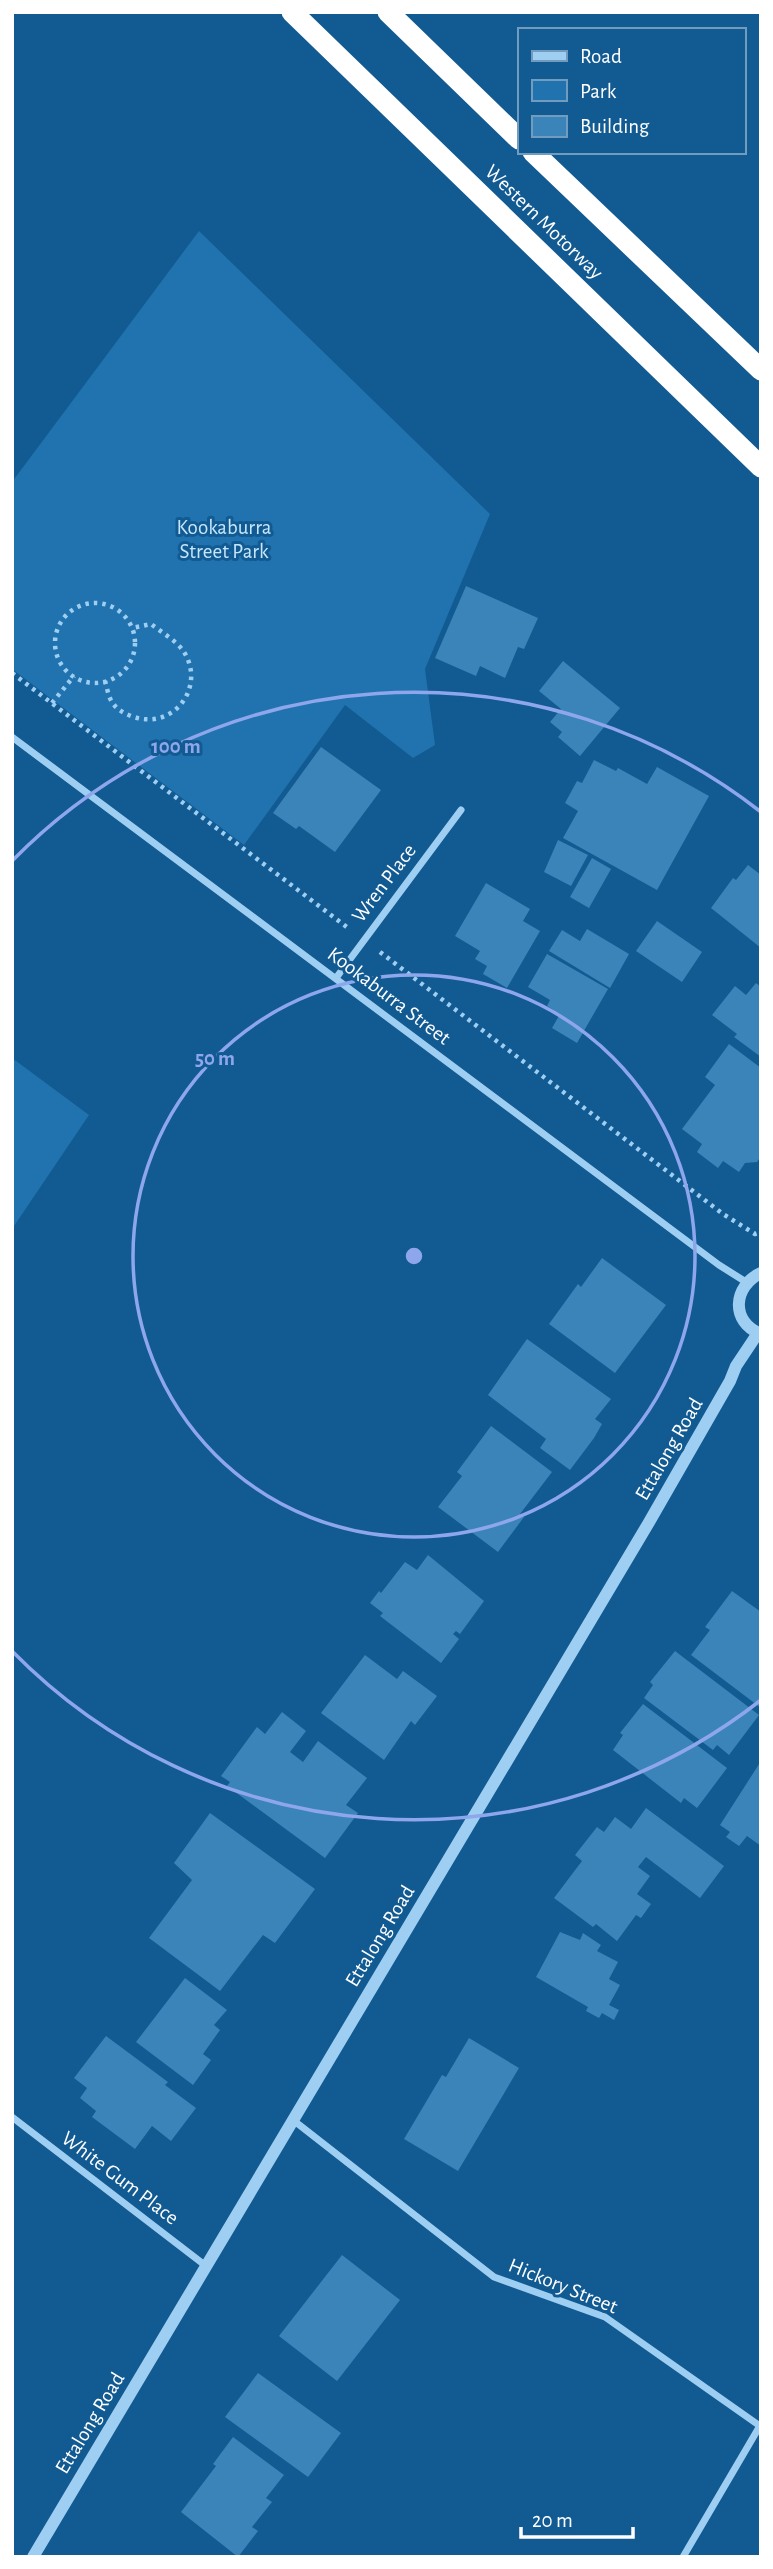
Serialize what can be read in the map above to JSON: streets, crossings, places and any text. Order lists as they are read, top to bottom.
{
  "streets": {
    "highway": ["Western Motorway"],
    "street": [
      "Wren Place",
      "Kookaburra Street",
      "Ettalong Road",
      "White Gum Place",
      "Hickory Street"
    ]
  },
  "crossings": [
    ["Wren Place", "Kookaburra Street"],
    ["Ettalong Road", "White Gum Place"],
    ["Ettalong Road", "Hickory Street"]
  ],
  "parks": ["Kookaburra Street Park"],
  "legend": ["Road", "Park", "Building"],
  "scale_bar": "20 m",
  "rings": ["100 m", "50 m"]
}
